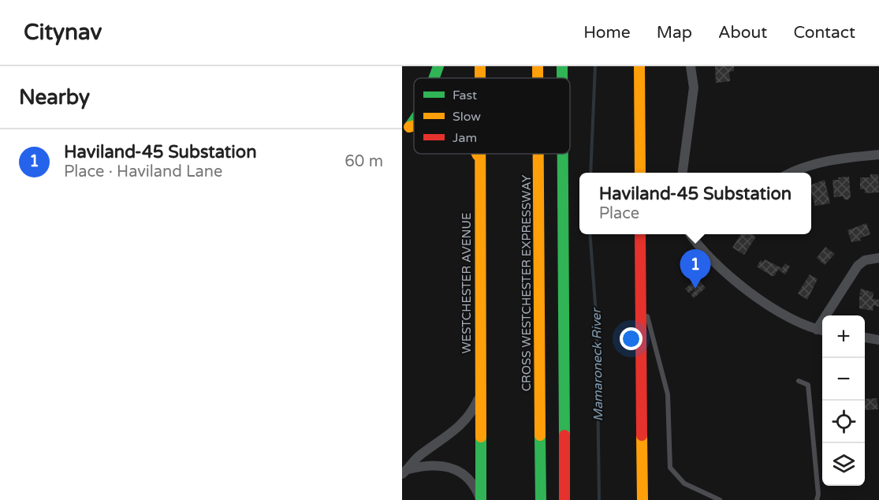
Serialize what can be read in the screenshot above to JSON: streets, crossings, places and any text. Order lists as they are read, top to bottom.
{
  "streets": {
    "main road": ["WESTCHESTER AVENUE", "CROSS WESTCHESTER EXPRESSWAY"]
  },
  "water": ["Mamaroneck River"],
  "legend": ["Fast", "Slow", "Jam"],
  "page": {
    "header": "Citynav",
    "nav": [
      "Home",
      "Map",
      "About",
      "Contact"
    ],
    "heading": "Nearby",
    "list": [
      {
        "mark": "1",
        "name": "Haviland-45 Substation",
        "note": "Place · Haviland Lane",
        "value": "60 m"
      }
    ],
    "popup": ["Haviland-45 Substation", "Place"],
    "pins": "1",
    "map_buttons": ["+", "−"]
  }
}
